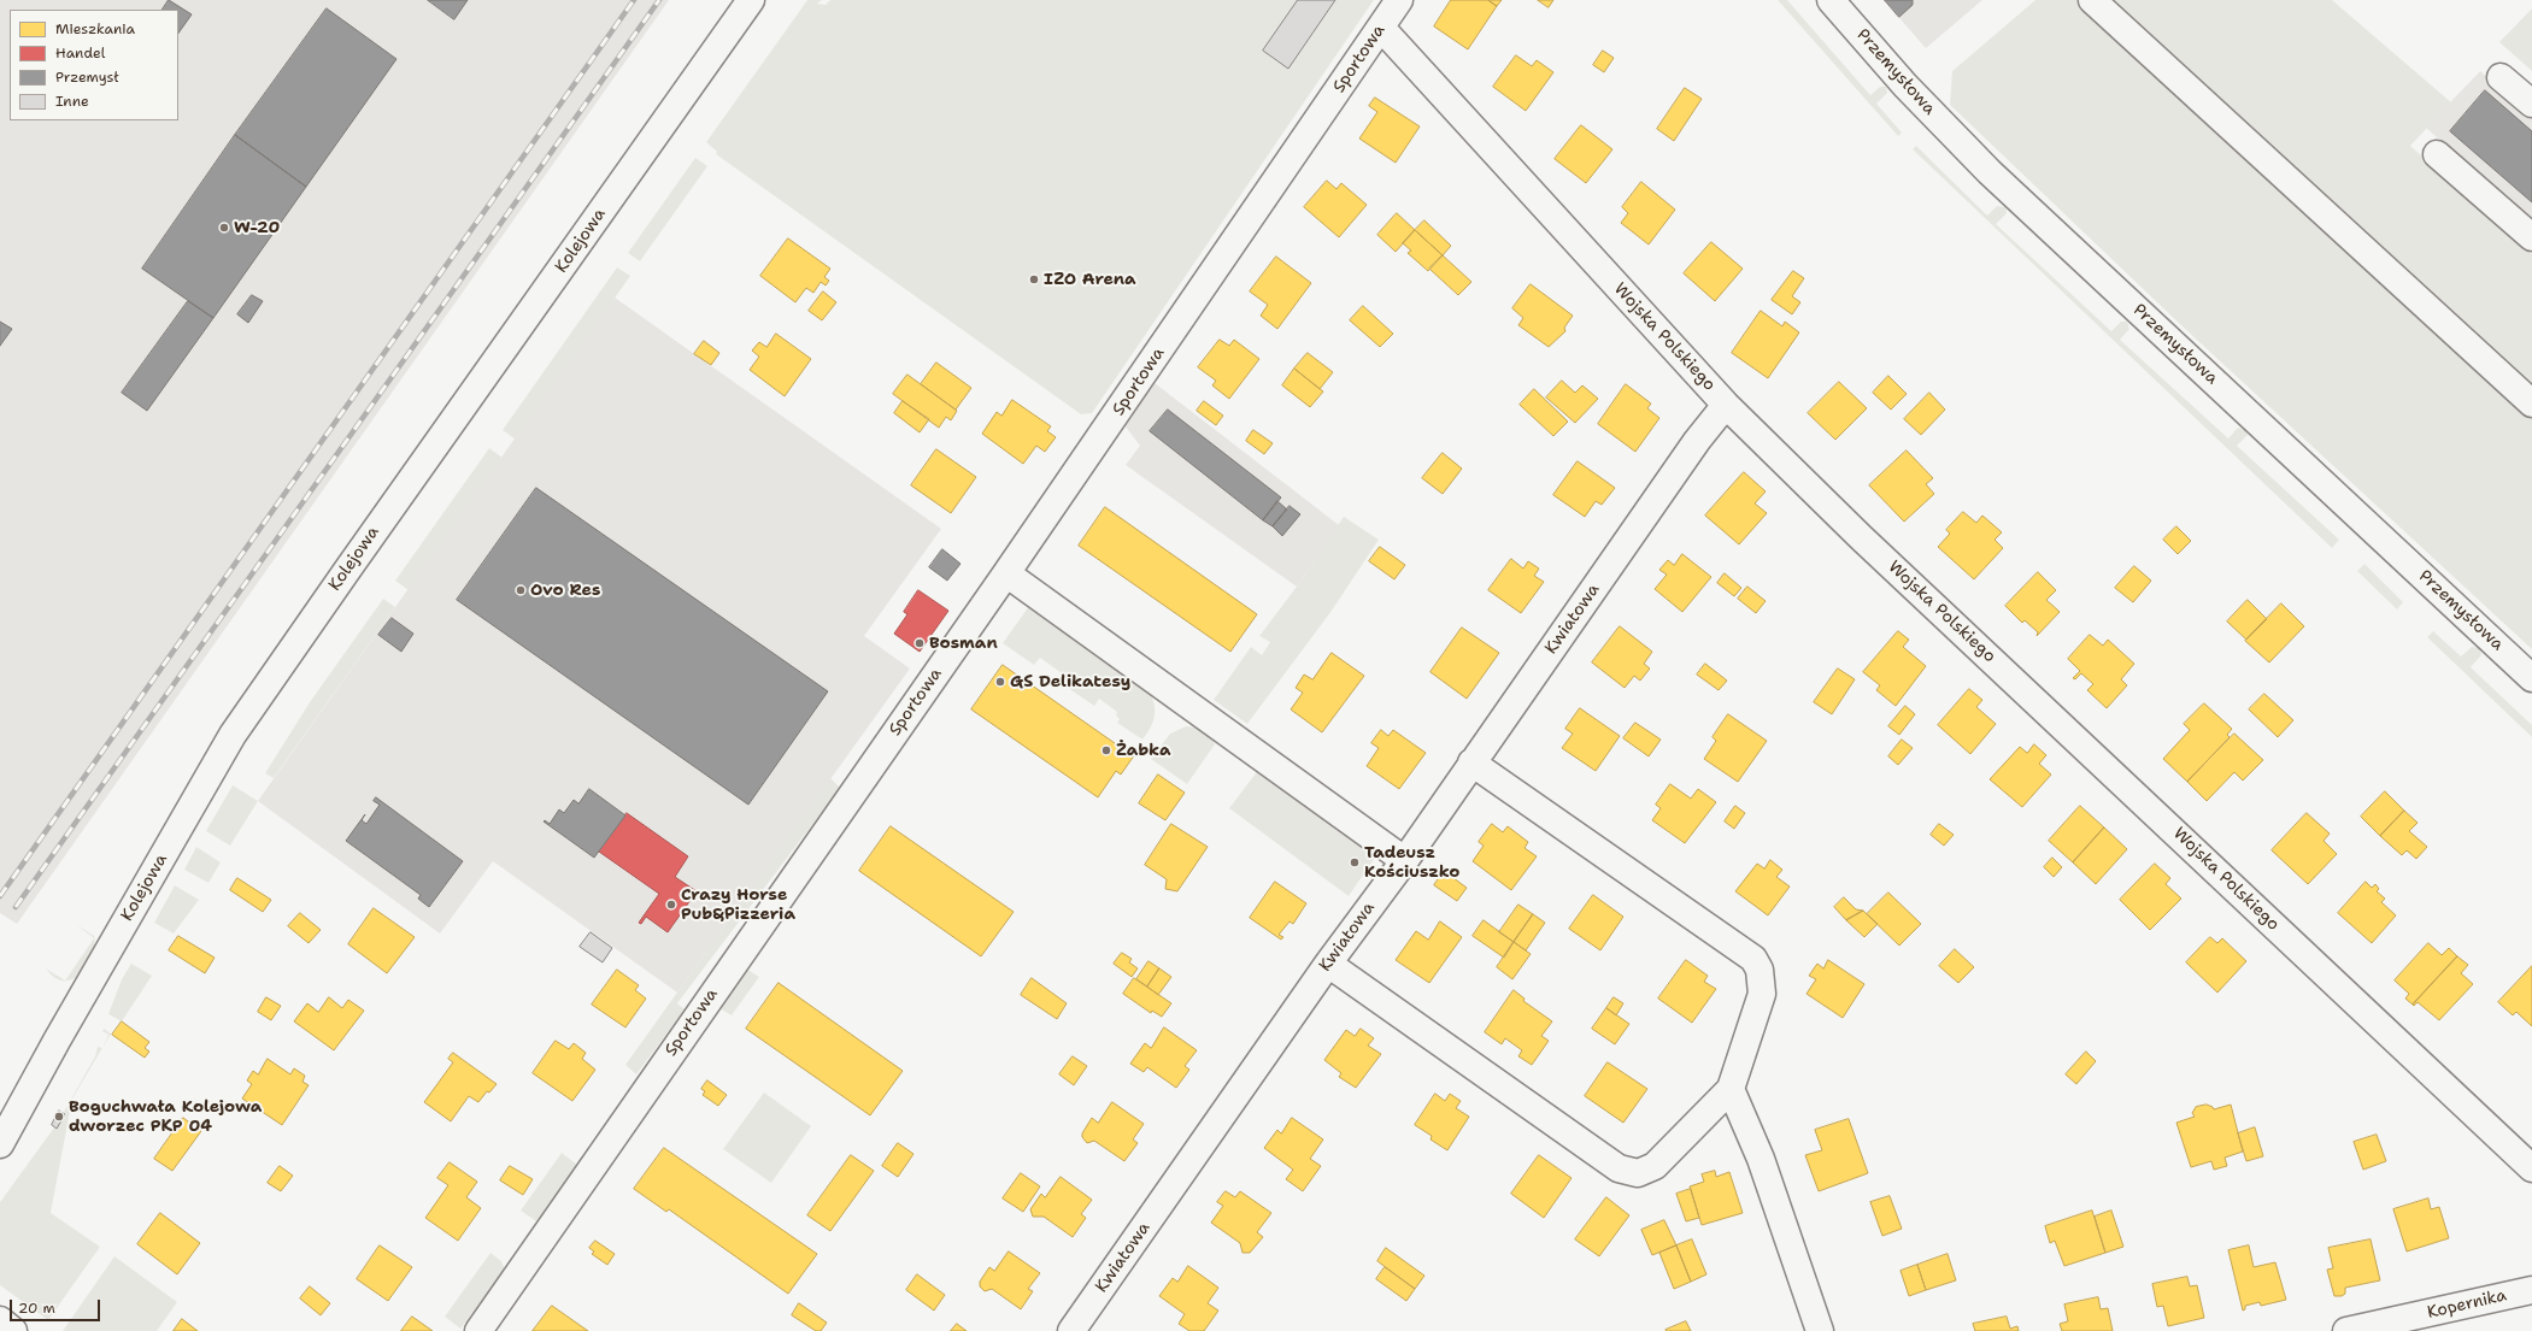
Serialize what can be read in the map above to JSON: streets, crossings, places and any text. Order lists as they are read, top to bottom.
{
  "streets": {
    "street": [
      "Sportowa",
      "Przemysłowa",
      "Kolejowa",
      "Wojska Polskiego",
      "Kwiatowa",
      "Kopernika"
    ]
  },
  "crossings": [
    ["Sportowa", "Wojska Polskiego"],
    ["Wojska Polskiego", "Kwiatowa"]
  ],
  "places": [
    "W-20",
    "IZO Arena",
    "Ovo Res",
    "Bosman",
    "GS Delikatesy",
    "Żabka",
    "Tadeusz Kościuszko",
    "Crazy Horse Pub&Pizzeria",
    "Boguchwała Kolejowa dworzec PKP 04"
  ],
  "legend": [
    "Mieszkania",
    "Handel",
    "Przemysł",
    "Inne"
  ],
  "scale_bar": "20 m"
}
